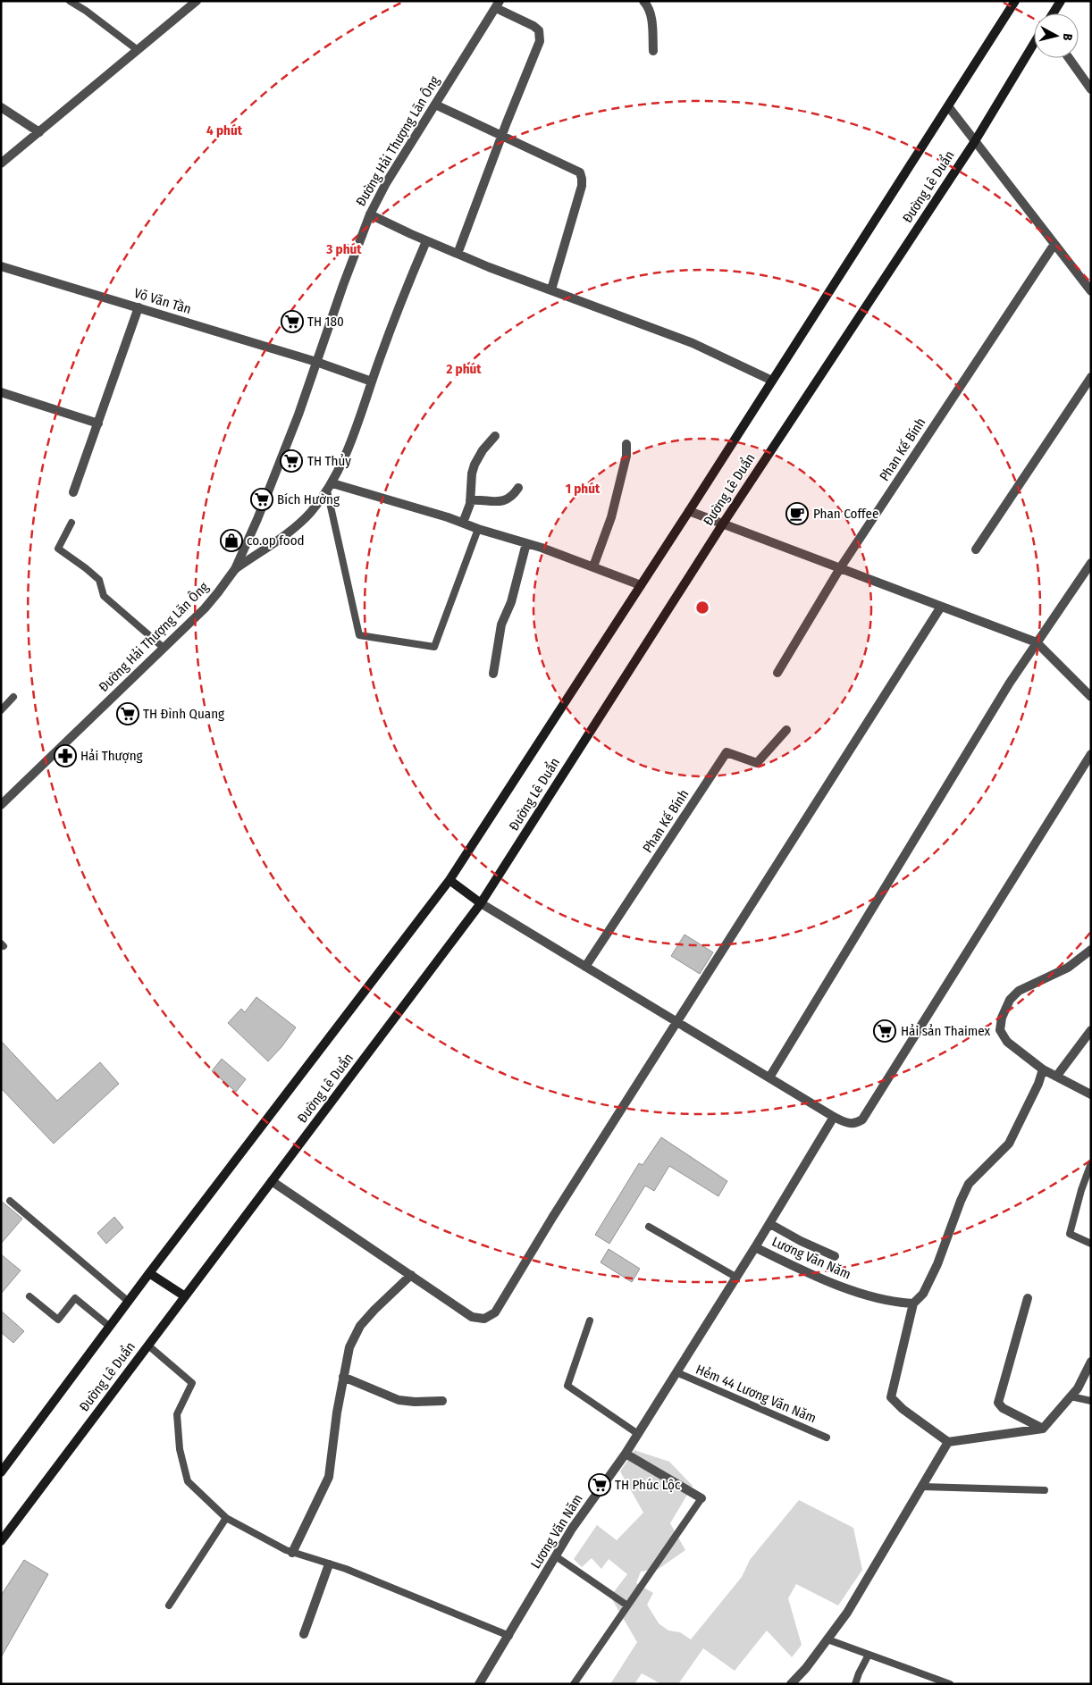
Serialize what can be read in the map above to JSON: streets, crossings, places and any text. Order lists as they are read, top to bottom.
{
  "streets": {
    "main road": ["Đường Lê Duẩn"],
    "street": [
      "Đường Hải Thượng Lãn Ông",
      "Võ Văn Tần",
      "Phan Kế Bính",
      "Lương Văn Năm"
    ],
    "lane": ["Hẻm 44 Lương Văn Năm"]
  },
  "crossings": [
    ["Đường Hải Thượng Lãn Ông", "Võ Văn Tần"],
    ["Lương Văn Năm", "Hẻm 44 Lương Văn Năm"]
  ],
  "places": {
    "supermarket": [
      "TH 180",
      "TH Thủy",
      "Bích Hường",
      "TH Đình Quang",
      "Hải sản Thaimex",
      "TH Phúc Lộc"
    ],
    "cafe": ["Phan Coffee"],
    "shop": ["co.op food"],
    "pharmacy": ["Hải Thượng"]
  },
  "north": "right",
  "rings": [
    "4 phút",
    "3 phút",
    "2 phút",
    "1 phút"
  ]
}
